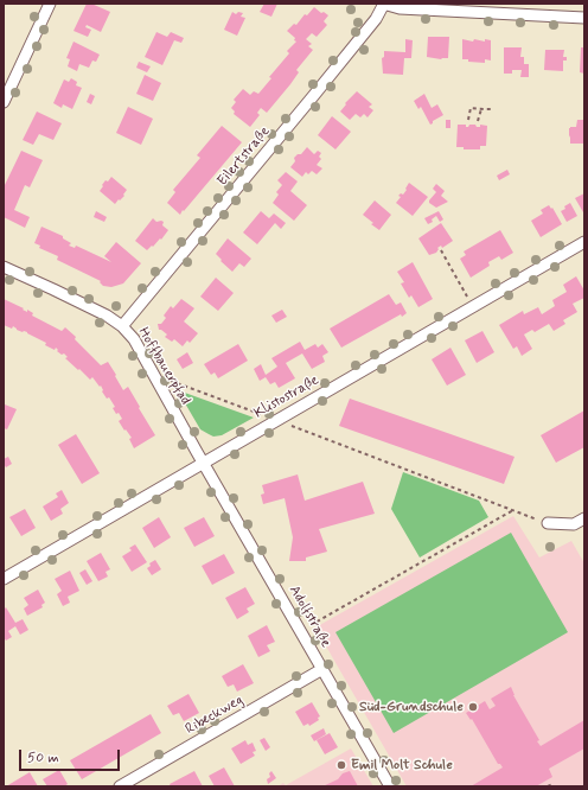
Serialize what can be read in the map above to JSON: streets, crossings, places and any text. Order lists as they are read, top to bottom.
{
  "streets": {
    "street": [
      "Eilertstraße",
      "Hoffbauerpfad",
      "Klistostraße",
      "Adolfstraße",
      "Ribeckweg"
    ]
  },
  "crossings": [
    ["Eilertstraße", "Hoffbauerpfad"],
    ["Hoffbauerpfad", "Klistostraße"],
    ["Hoffbauerpfad", "Adolfstraße"],
    ["Klistostraße", "Adolfstraße"],
    ["Adolfstraße", "Ribeckweg"]
  ],
  "places": ["Süd-Grundschule", "Emil Molt Schule"],
  "scale_bar": "50 m"
}
